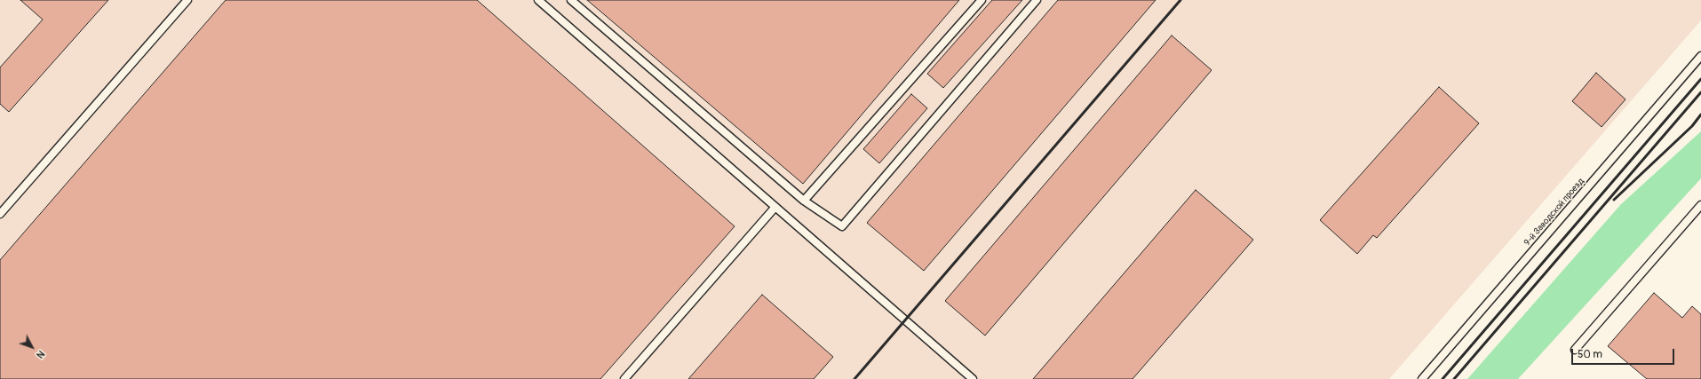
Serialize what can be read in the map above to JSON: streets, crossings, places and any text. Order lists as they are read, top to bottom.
{
  "streets": {
    "lane": ["9-й Заводской проезд"]
  },
  "scale_bar": "50 m",
  "north": "bottom right"
}
